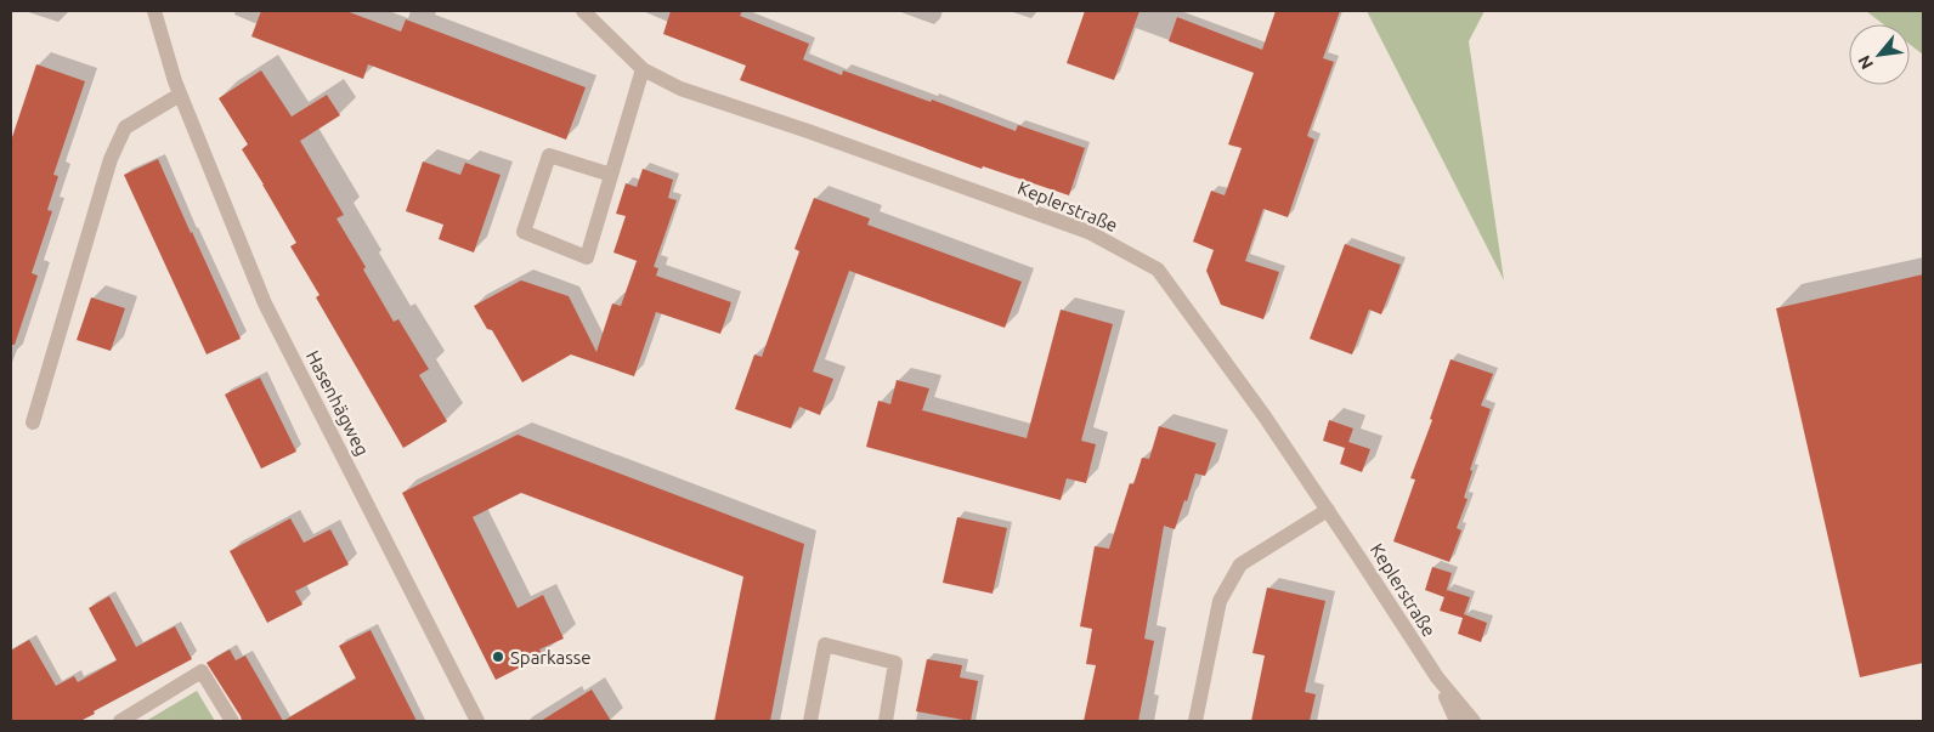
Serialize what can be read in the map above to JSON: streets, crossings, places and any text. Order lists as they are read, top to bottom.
{
  "streets": {
    "street": ["Keplerstraße", "Hasenhägweg"]
  },
  "places": ["Sparkasse"],
  "north": "bottom left"
}
